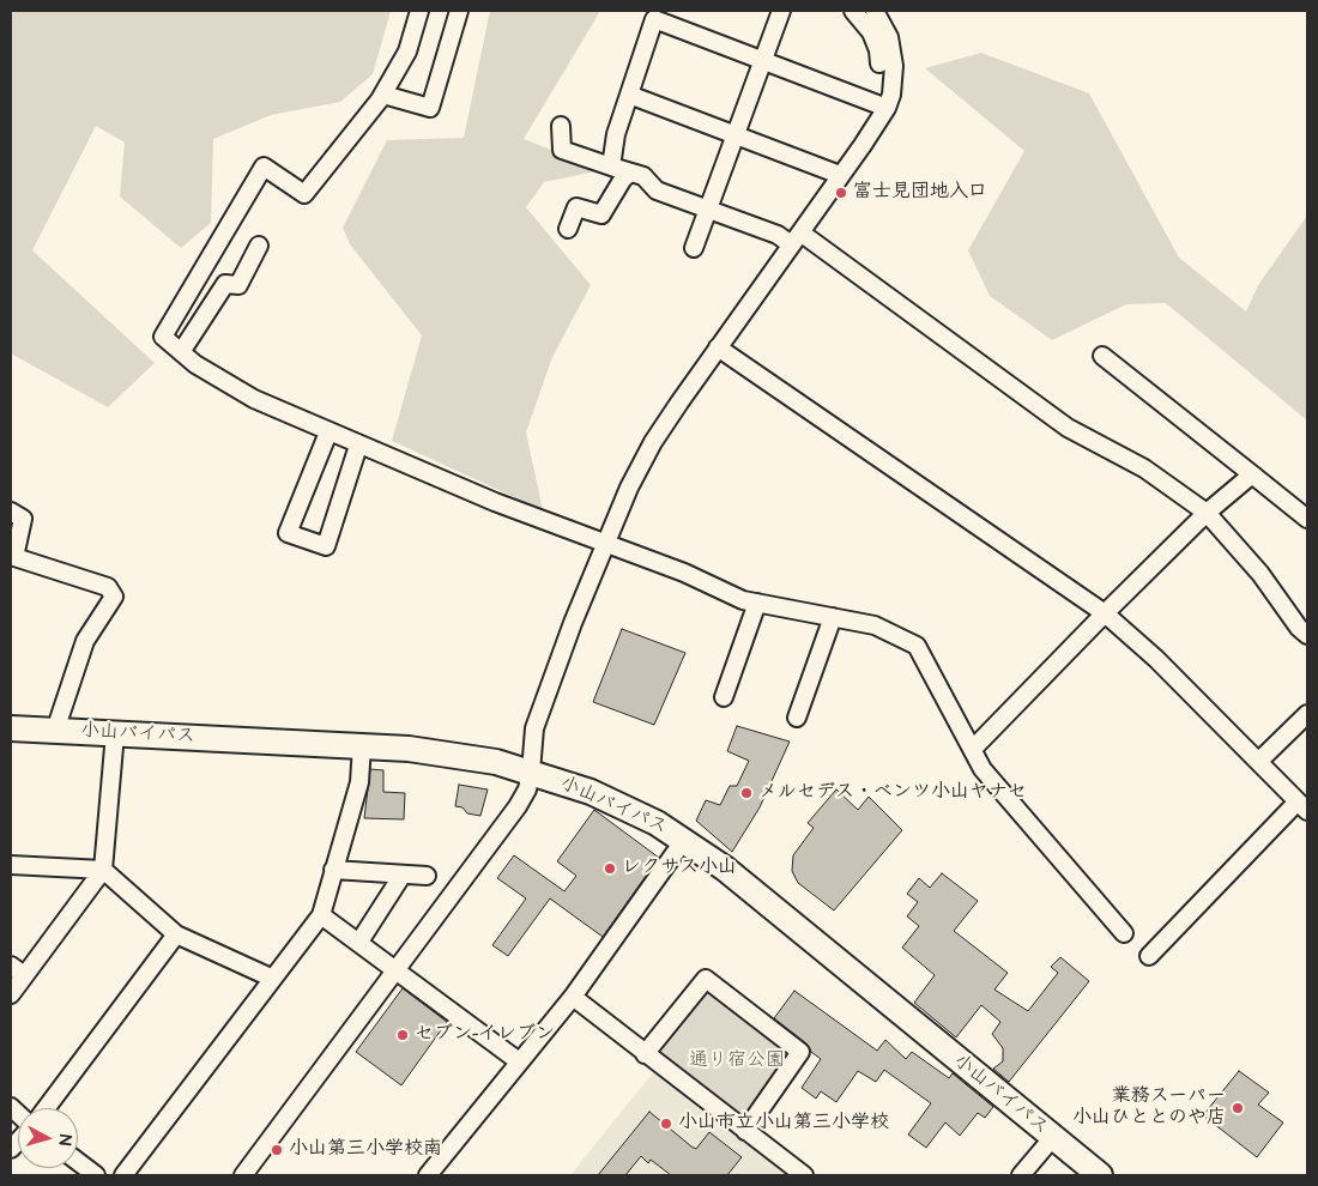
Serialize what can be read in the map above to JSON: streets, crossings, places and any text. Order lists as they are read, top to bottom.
{
  "streets": {
    "highway": ["小山バイパス"]
  },
  "parks": ["通り宿公園"],
  "places": [
    "富士見団地入口",
    "メルセデス・ベンツ小山ヤナセ",
    "レクサス小山",
    "セブン-イレブン",
    "業務スーパー 小山ひととのや店",
    "小山市立小山第三小学校",
    "小山第三小学校南"
  ],
  "north": "right"
}
